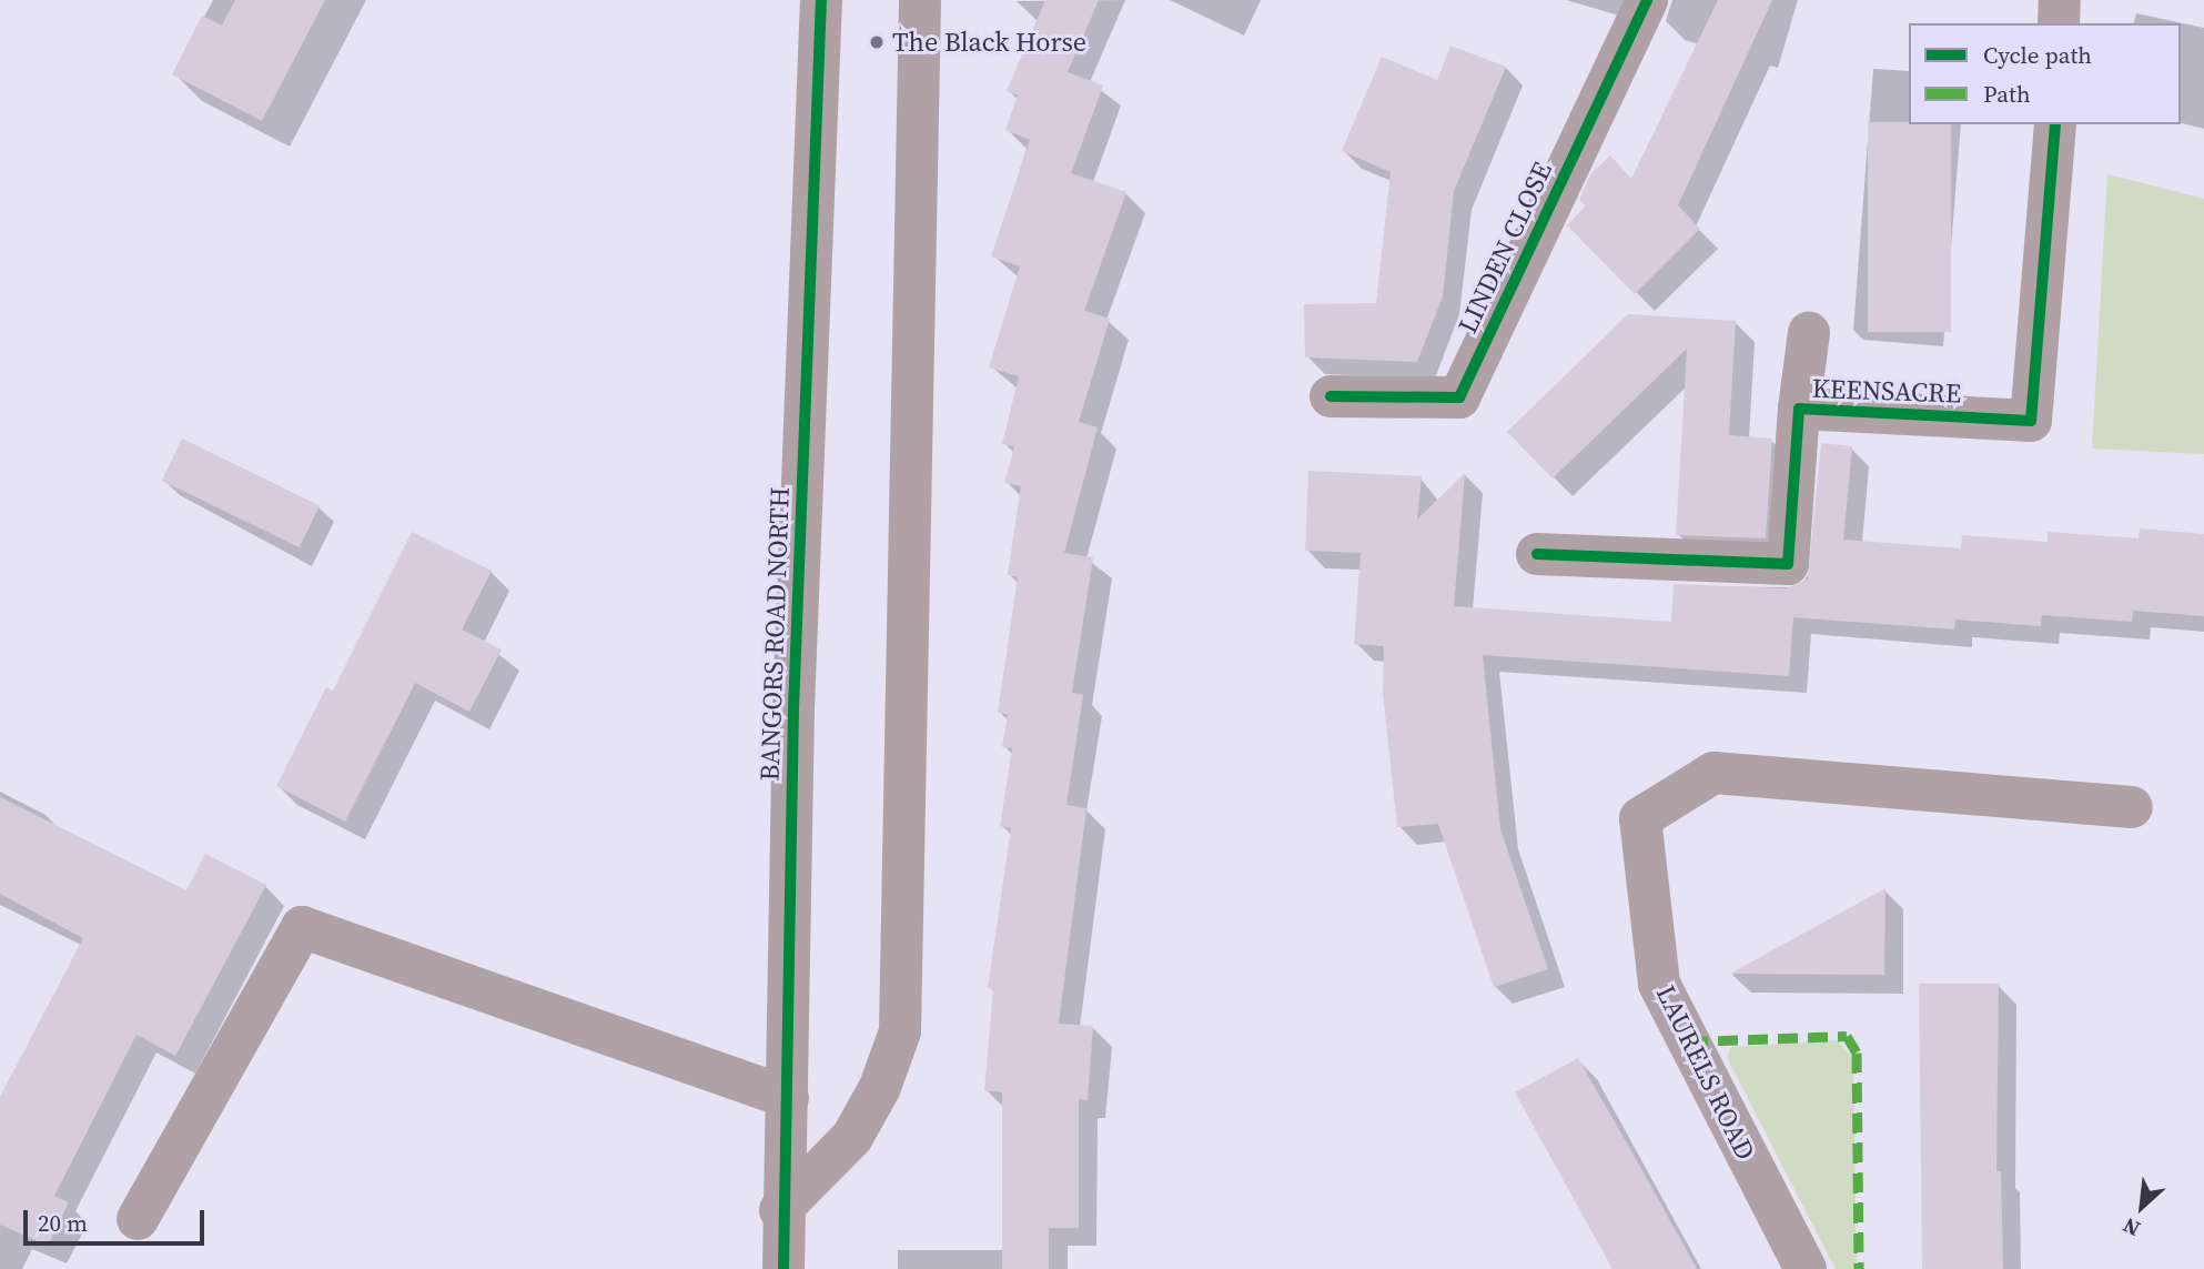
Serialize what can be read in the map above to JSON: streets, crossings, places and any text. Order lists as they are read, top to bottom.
{
  "streets": {
    "street": [
      "LINDEN CLOSE",
      "KEENSACRE",
      "BANGORS ROAD NORTH",
      "LAURELS ROAD"
    ]
  },
  "places": ["The Black Horse"],
  "legend": ["Cycle path", "Path"],
  "scale_bar": "20 m",
  "north": "bottom left"
}
